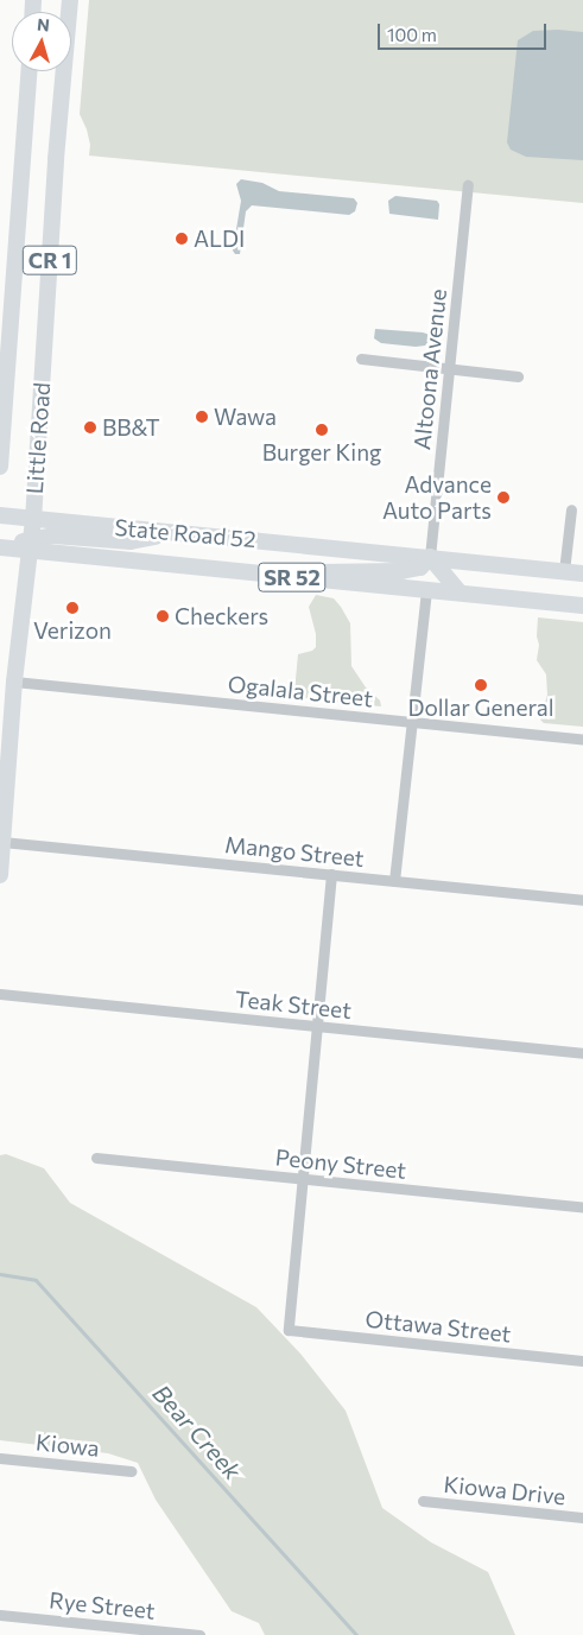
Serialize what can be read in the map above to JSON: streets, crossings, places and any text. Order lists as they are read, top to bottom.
{
  "streets": {
    "main road": [
      "CR 1",
      "Little Road",
      "State Road 52",
      "SR 52"
    ],
    "street": [
      "Altoona Avenue",
      "Ogalala Street",
      "Mango Street",
      "Teak Street",
      "Peony Street",
      "Ottawa Street",
      "Kiowa",
      "Kiowa Drive",
      "Rye Street"
    ]
  },
  "crossings": [
    ["Altoona Avenue", "State Road 52"],
    ["Little Road", "State Road 52"],
    ["Little Road", "Ogalala Street"],
    ["Little Road", "Mango Street"],
    ["Peony Street", "Ottawa Street"]
  ],
  "water": ["Bear Creek"],
  "places": [
    "ALDI",
    "Wawa",
    "BB&T",
    "Burger King",
    "Advance Auto Parts",
    "Verizon",
    "Checkers",
    "Dollar General"
  ],
  "scale_bar": "100 m",
  "north": "top"
}
